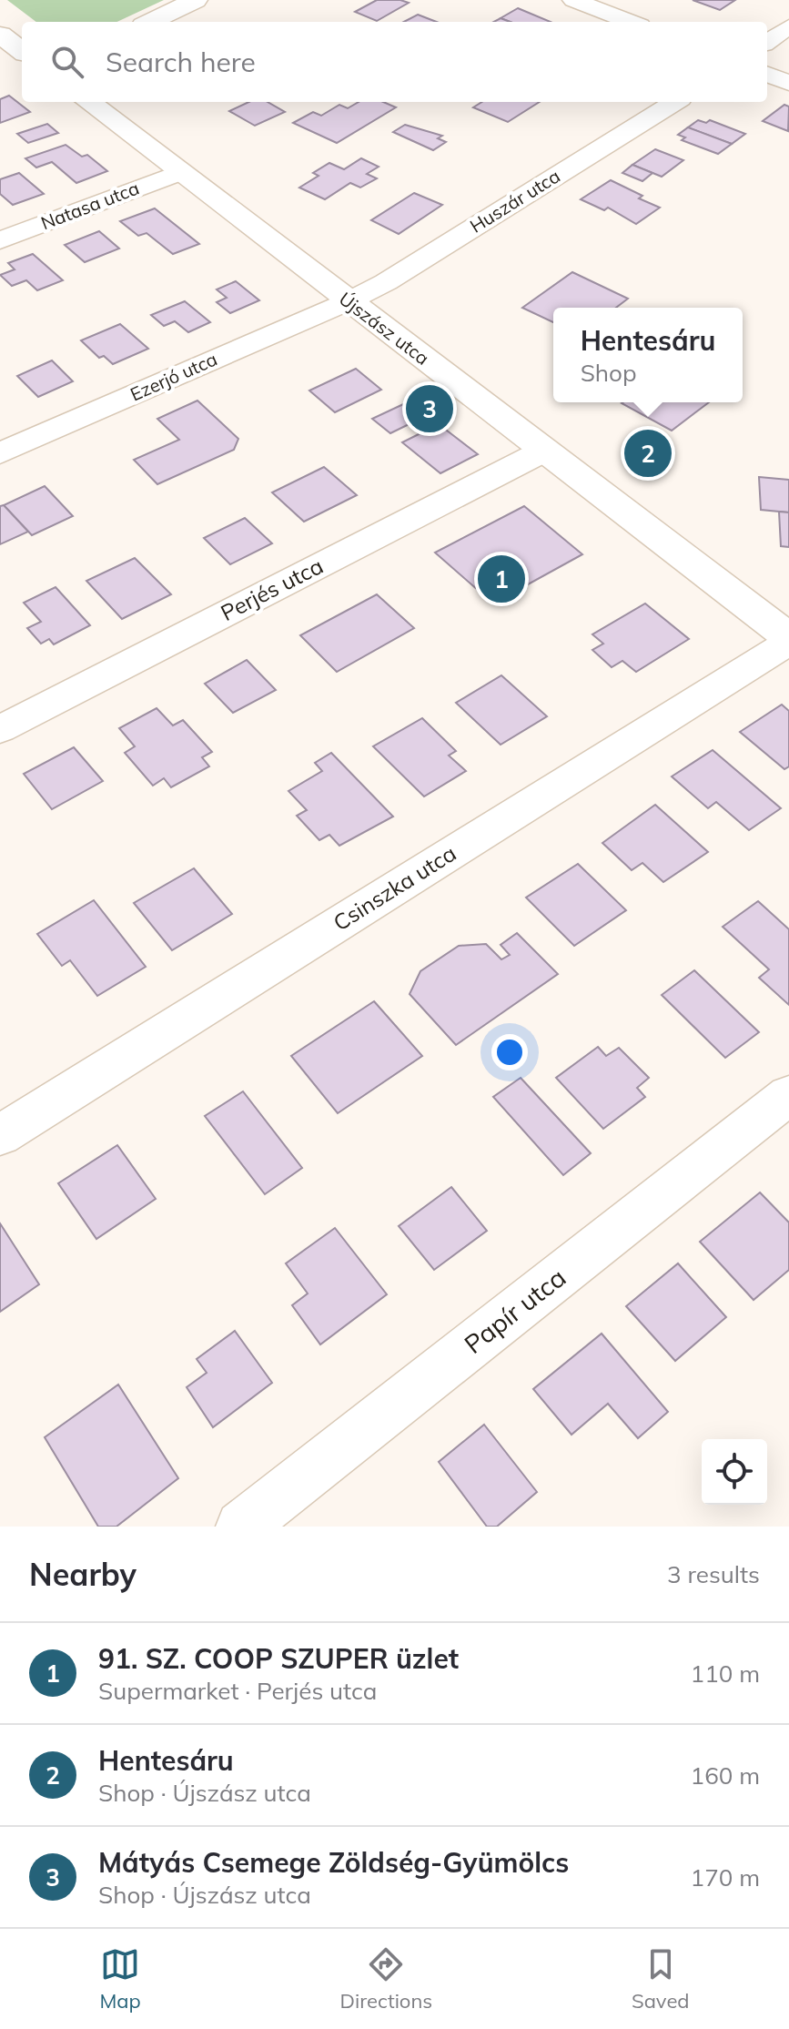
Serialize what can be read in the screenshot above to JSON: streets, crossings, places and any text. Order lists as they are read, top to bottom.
{
  "streets": {
    "street": [
      "Huszár utca",
      "Natasa utca",
      "Újszász utca",
      "Ezerjó utca",
      "Perjés utca",
      "Csinszka utca",
      "Papír utca"
    ]
  },
  "crossings": [
    ["Huszár utca", "Újszász utca"],
    ["Huszár utca", "Ezerjó utca"],
    ["Natasa utca", "Újszász utca"],
    ["Újszász utca", "Ezerjó utca"],
    ["Újszász utca", "Perjés utca"],
    ["Újszász utca", "Csinszka utca"]
  ],
  "page": {
    "search": "Search here",
    "popup": ["Hentesáru", "Shop"],
    "pins": ["3", "2", "1"],
    "heading": ["Nearby", "3 results"],
    "list": [
      {
        "mark": "1",
        "name": "91. SZ. COOP SZUPER üzlet",
        "note": "Supermarket · Perjés utca",
        "value": "110 m"
      },
      {
        "mark": "2",
        "name": "Hentesáru",
        "note": "Shop · Újszász utca",
        "value": "160 m"
      },
      {
        "mark": "3",
        "name": "Mátyás Csemege Zöldség-Gyümölcs",
        "note": "Shop · Újszász utca",
        "value": "170 m"
      }
    ],
    "nav": ["Map", "Directions", "Saved"]
  }
}
